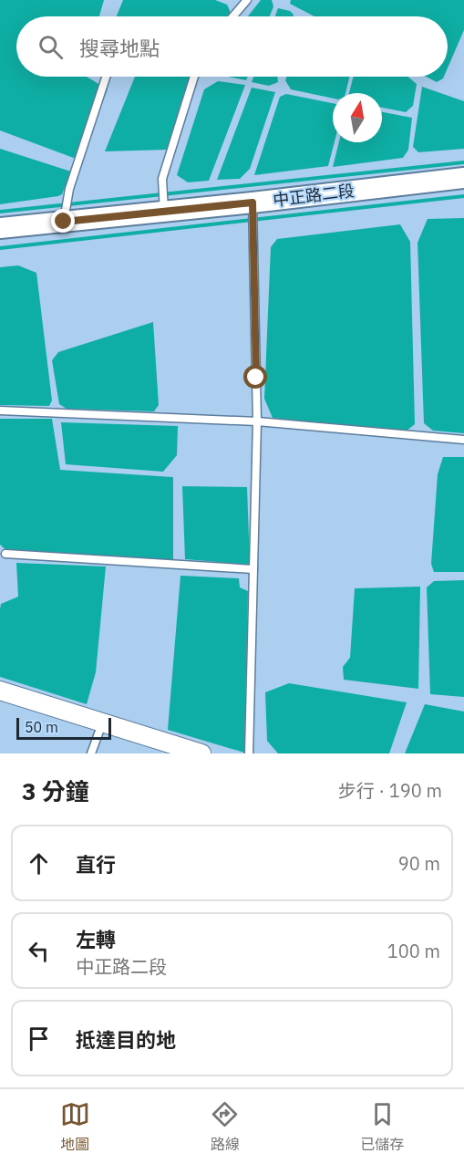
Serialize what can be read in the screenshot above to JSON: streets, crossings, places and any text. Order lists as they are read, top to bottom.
{
  "streets": {
    "main road": ["中正路二段"]
  },
  "scale_bar": "50 m",
  "north": "top",
  "page": {
    "search": "搜尋地點",
    "scale": "50 m",
    "heading": ["3 分鐘", "步行 · 190 m"],
    "list": [
      ["直行", "90 m"],
      ["左轉", "中正路二段", "100 m"],
      "抵達目的地"
    ],
    "nav": ["地圖", "路線", "已儲存"]
  }
}
